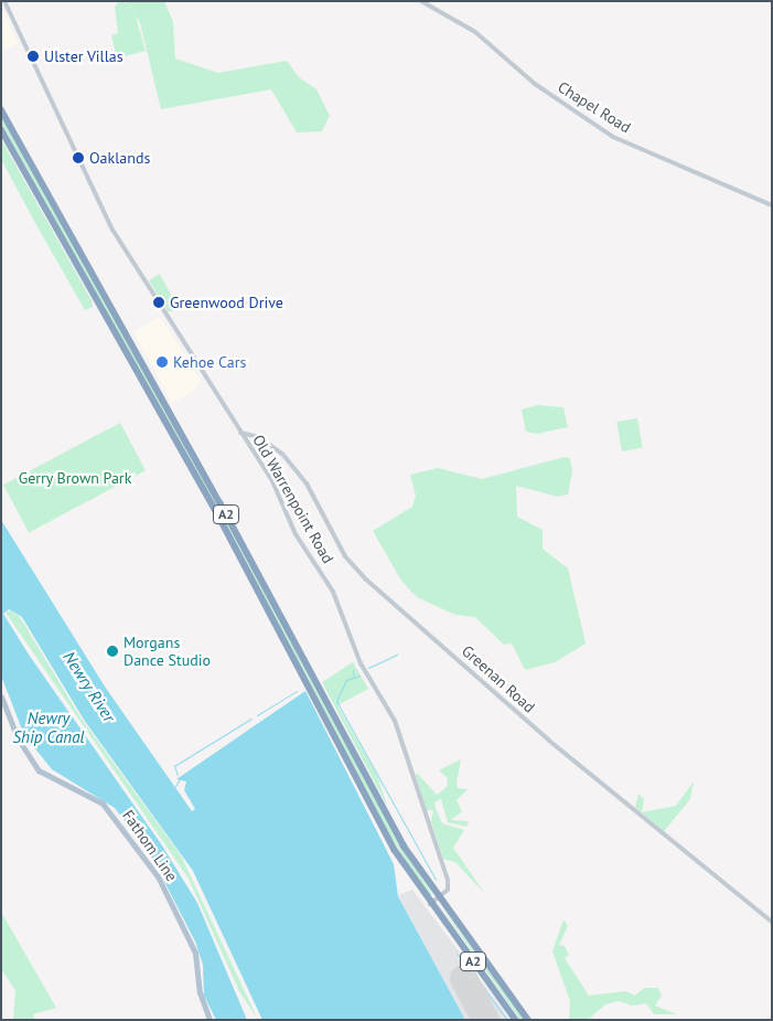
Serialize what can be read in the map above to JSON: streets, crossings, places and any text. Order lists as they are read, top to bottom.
{
  "streets": {
    "highway": ["A2"],
    "main road": ["Fathom Line"],
    "street": ["Chapel Road", "Old Warrenpoint Road", "Greenan Road"]
  },
  "crossings": [
    ["Old Warrenpoint Road", "A2"],
    ["Old Warrenpoint Road", "Greenan Road"]
  ],
  "water": ["Newry River", "Newry Ship Canal"],
  "parks": ["Gerry Brown Park"],
  "places": [
    "Ulster Villas",
    "Oaklands",
    "Greenwood Drive",
    "Kehoe Cars",
    "Morgans Dance Studio"
  ]
}
